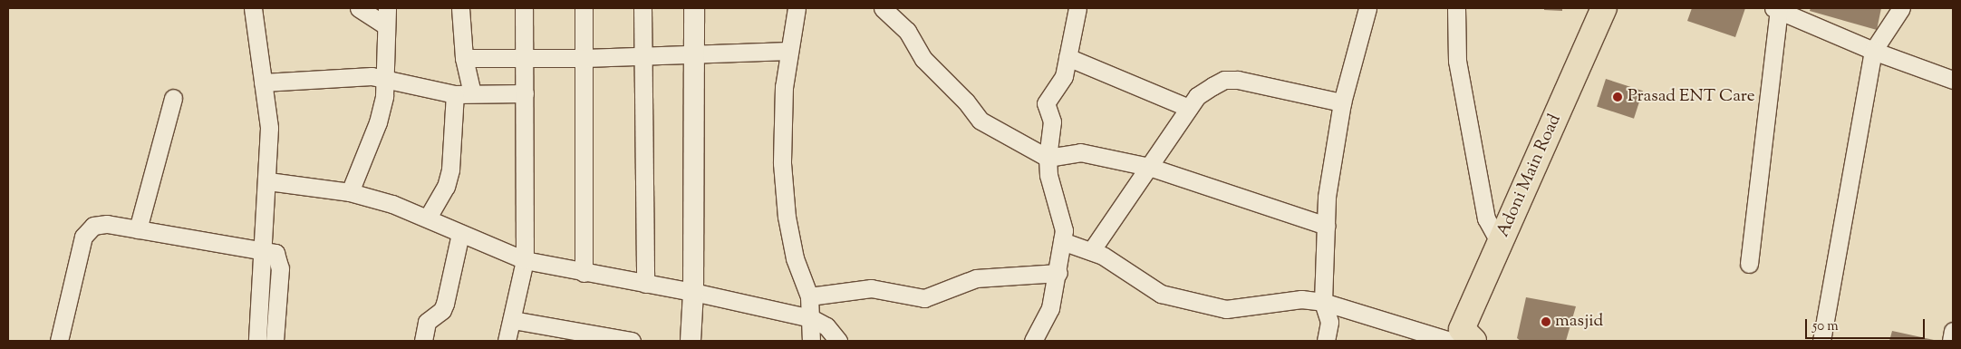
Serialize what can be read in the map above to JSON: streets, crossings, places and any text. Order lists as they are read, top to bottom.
{
  "streets": {
    "main road": ["Adoni Main Road"]
  },
  "places": ["Prasad ENT Care", "masjid"],
  "scale_bar": "50 m"
}
